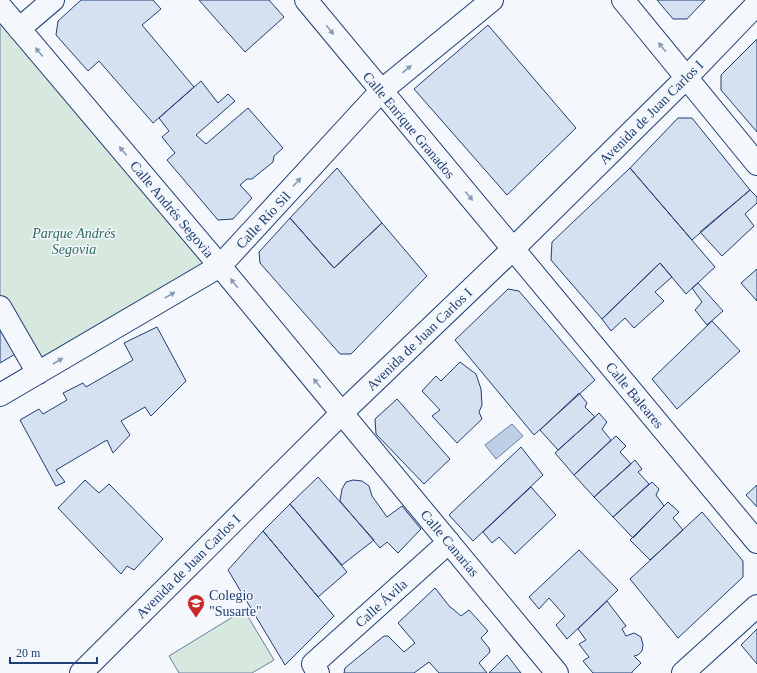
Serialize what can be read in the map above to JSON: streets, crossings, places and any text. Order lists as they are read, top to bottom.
{
  "streets": {
    "street": [
      "Avenida de Juan Carlos I",
      "Calle Enrique Granados",
      "Calle Andrés Segovia",
      "Calle Río Sil",
      "Calle Baleares",
      "Calle Canarias",
      "Calle Ávila"
    ]
  },
  "crossings": [
    ["Avenida de Juan Carlos I", "Calle Enrique Granados"],
    ["Avenida de Juan Carlos I", "Calle Andrés Segovia"],
    ["Avenida de Juan Carlos I", "Calle Baleares"],
    ["Avenida de Juan Carlos I", "Calle Canarias"],
    ["Calle Enrique Granados", "Calle Río Sil"],
    ["Calle Enrique Granados", "Calle Baleares"],
    ["Calle Andrés Segovia", "Calle Río Sil"],
    ["Calle Andrés Segovia", "Calle Canarias"],
    ["Calle Canarias", "Calle Ávila"]
  ],
  "one_way": ["Calle Enrique Granados", "Calle Andrés Segovia", "Calle Río Sil"],
  "parks": ["Parque Andrés Segovia"],
  "places": {
    "school or university": ["Colegio \"Susarte\""]
  },
  "scale_bar": "20 m"
}
